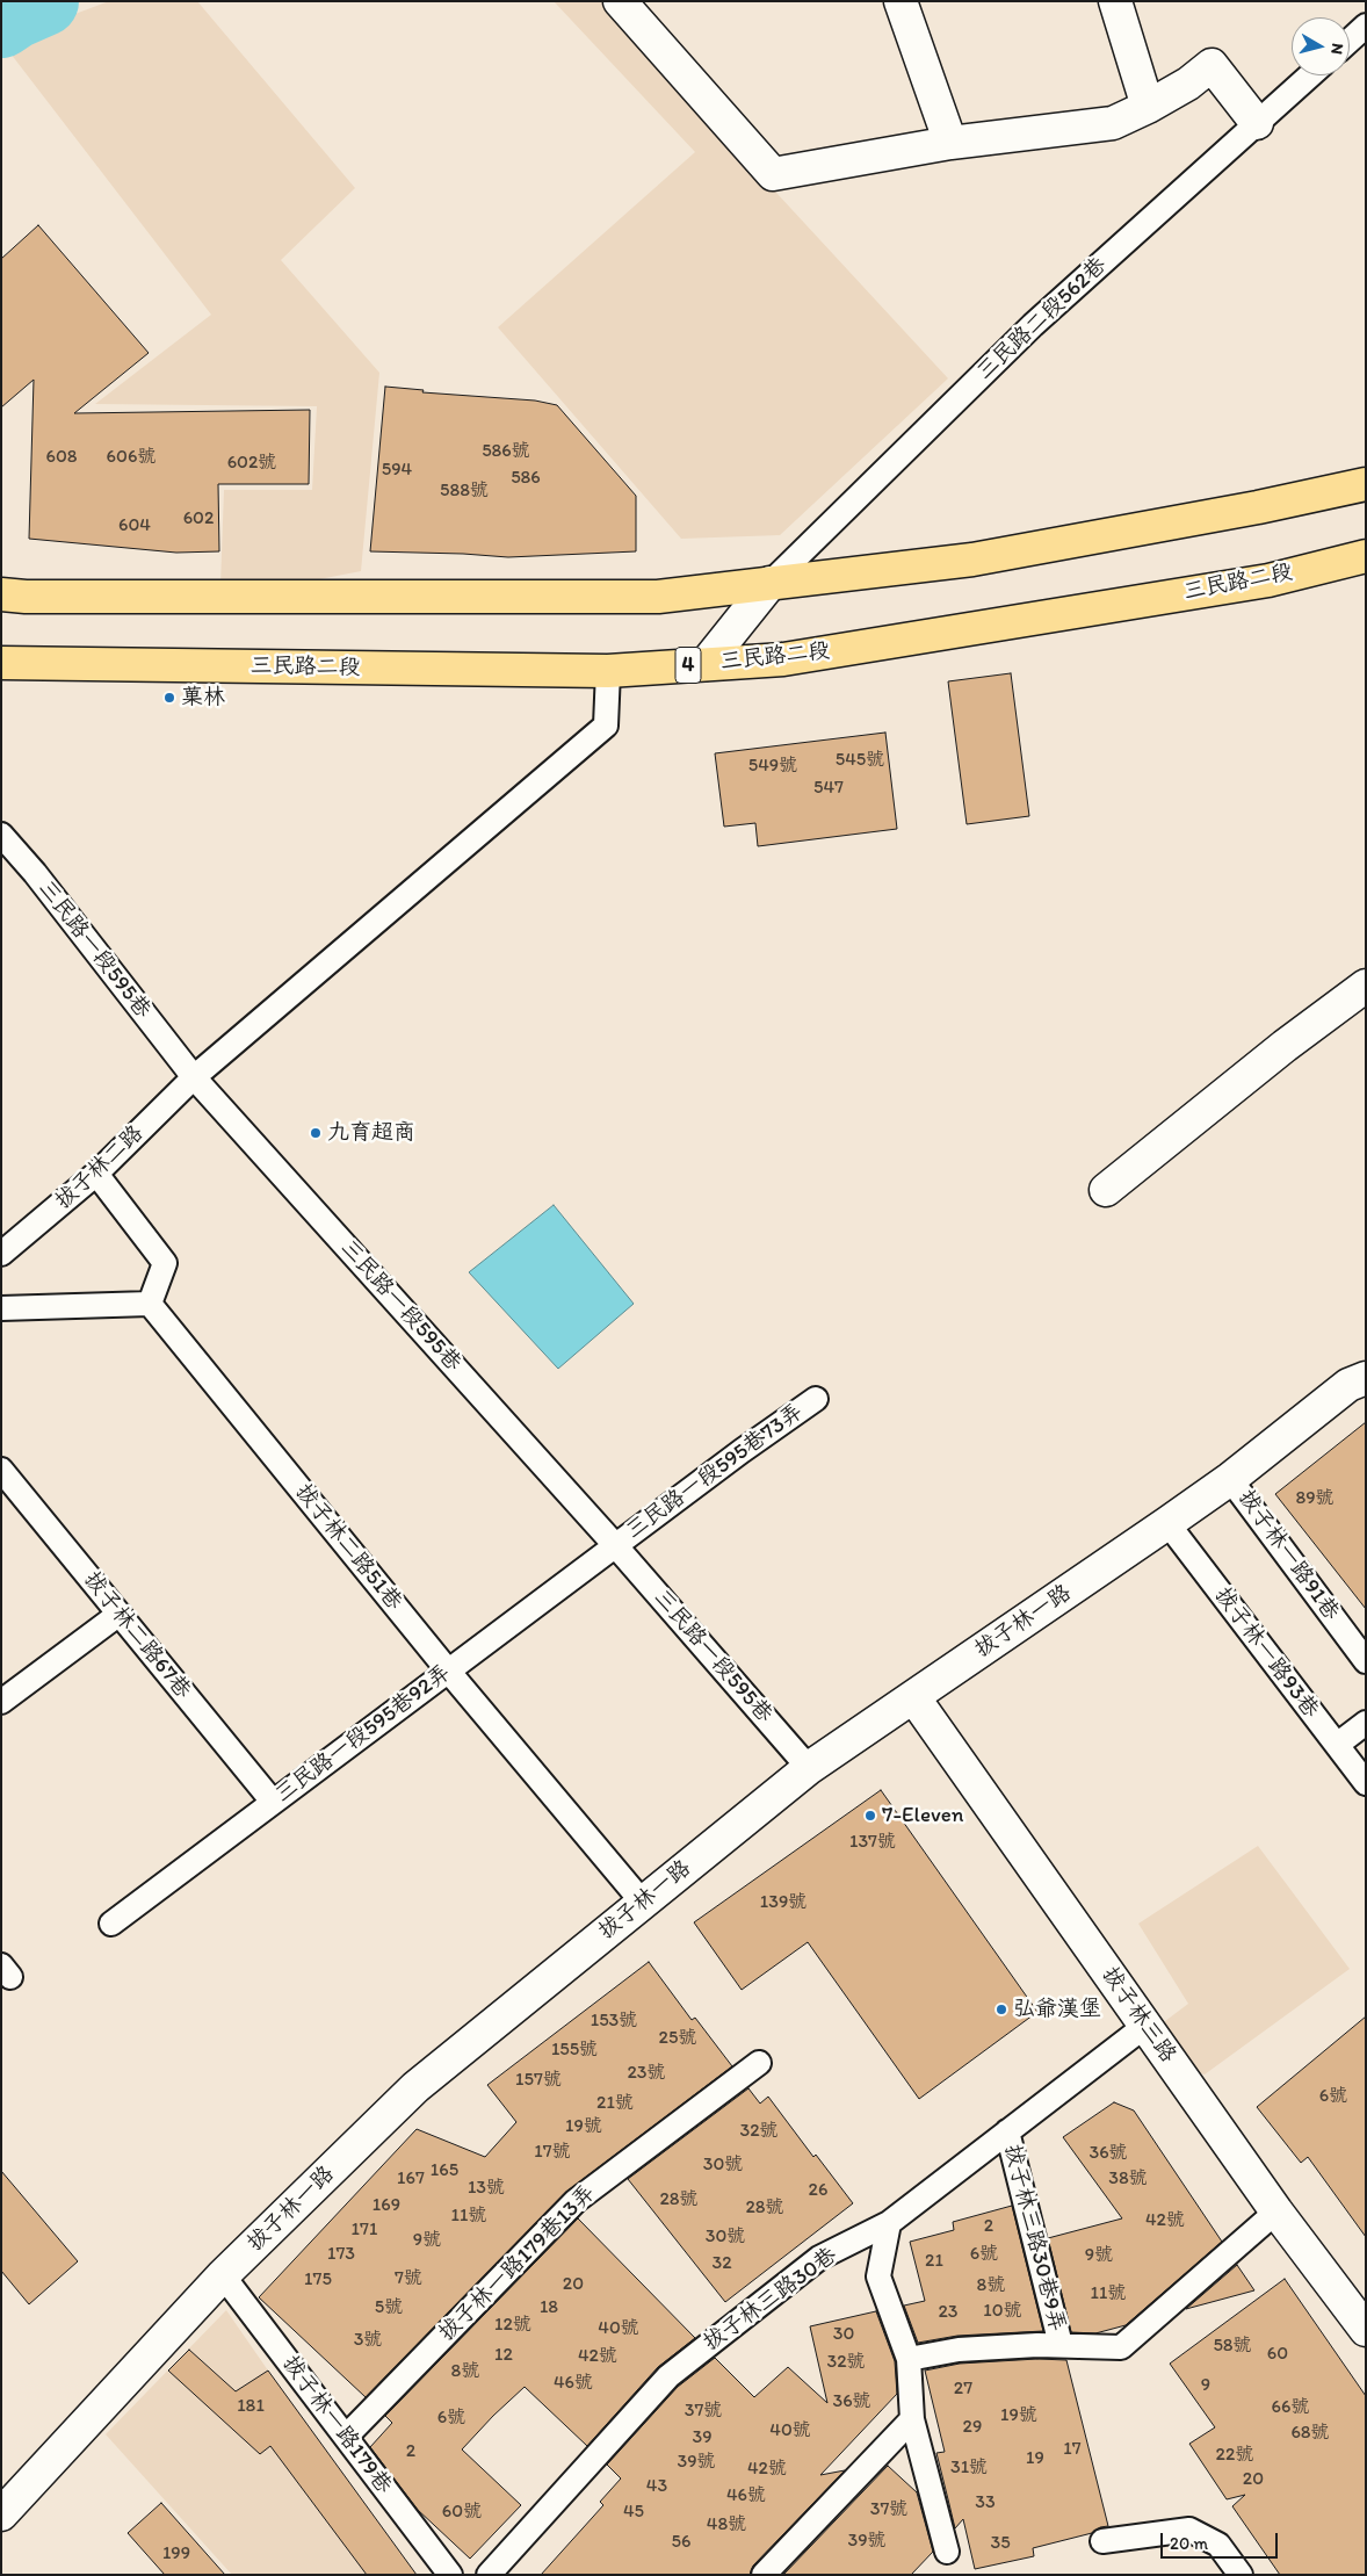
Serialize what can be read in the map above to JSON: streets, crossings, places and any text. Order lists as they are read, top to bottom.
{
  "streets": {
    "main road": ["三民路二段", "4"],
    "street": ["拔子林一路", "拔子林三路"],
    "lane": [
      "三民路二段562巷",
      "三民路一段595巷",
      "拔子林二路",
      "三民路一段595巷73弄",
      "拔子林二路51巷",
      "拔子林一路91巷",
      "拔子林二路67巷",
      "拔子林一路93巷",
      "三民路一段595巷92弄",
      "拔子林三路30巷9弄",
      "拔子林一路179巷13弄",
      "拔子林三路30巷",
      "拔子林一路179巷"
    ]
  },
  "crossings": [
    ["三民路二段", "拔子林二路"],
    ["三民路一段595巷", "拔子林二路"],
    ["三民路一段595巷", "三民路一段595巷73弄"],
    ["三民路一段595巷", "拔子林一路"],
    ["三民路一段595巷", "三民路一段595巷92弄"],
    ["三民路一段595巷73弄", "三民路一段595巷92弄"],
    ["拔子林二路51巷", "拔子林一路"],
    ["拔子林二路51巷", "三民路一段595巷92弄"],
    ["拔子林一路91巷", "拔子林一路"],
    ["拔子林一路", "拔子林一路93巷"],
    ["拔子林一路", "拔子林三路"],
    ["拔子林一路", "拔子林一路179巷"],
    ["拔子林二路67巷", "三民路一段595巷92弄"],
    ["拔子林三路", "拔子林三路30巷"],
    ["拔子林三路30巷9弄", "拔子林三路30巷"],
    ["拔子林一路179巷13弄", "拔子林一路179巷"]
  ],
  "places": [
    "菓林",
    "九育超商",
    "7-Eleven",
    "弘爺漢堡"
  ],
  "house_numbers": [
    "586號",
    "608",
    "606號",
    "602號",
    "594",
    "586",
    "588號",
    "602",
    "604",
    "545號",
    "549號",
    "547",
    "89號",
    "137號",
    "139號",
    "153號",
    "25號",
    "155號",
    "23號",
    "157號",
    "6號",
    "21號",
    "19號",
    "32號",
    "17號",
    "36號",
    "30號",
    "165",
    "167",
    "38號",
    "13號",
    "26",
    "28號",
    "169",
    "28號",
    "11號",
    "42號",
    "2",
    "171",
    "30號",
    "9號",
    "173",
    "6號",
    "9號",
    "21",
    "32",
    "7號",
    "175",
    "20",
    "8號",
    "11號",
    "5號",
    "18",
    "10號",
    "23",
    "12號",
    "40號",
    "30",
    "3號",
    "58號",
    "60",
    "12",
    "42號",
    "32號",
    "8號",
    "46號",
    "9",
    "27",
    "36號",
    "181",
    "66號",
    "37號",
    "19號",
    "6號",
    "29",
    "40號",
    "68號",
    "39",
    "17",
    "2",
    "22號",
    "19",
    "39號",
    "31號",
    "42號",
    "20",
    "43",
    "46號",
    "33",
    "37號",
    "60號",
    "45",
    "48號",
    "39號",
    "56",
    "35",
    "199"
  ],
  "scale_bar": "20 m",
  "north": "right"
}
